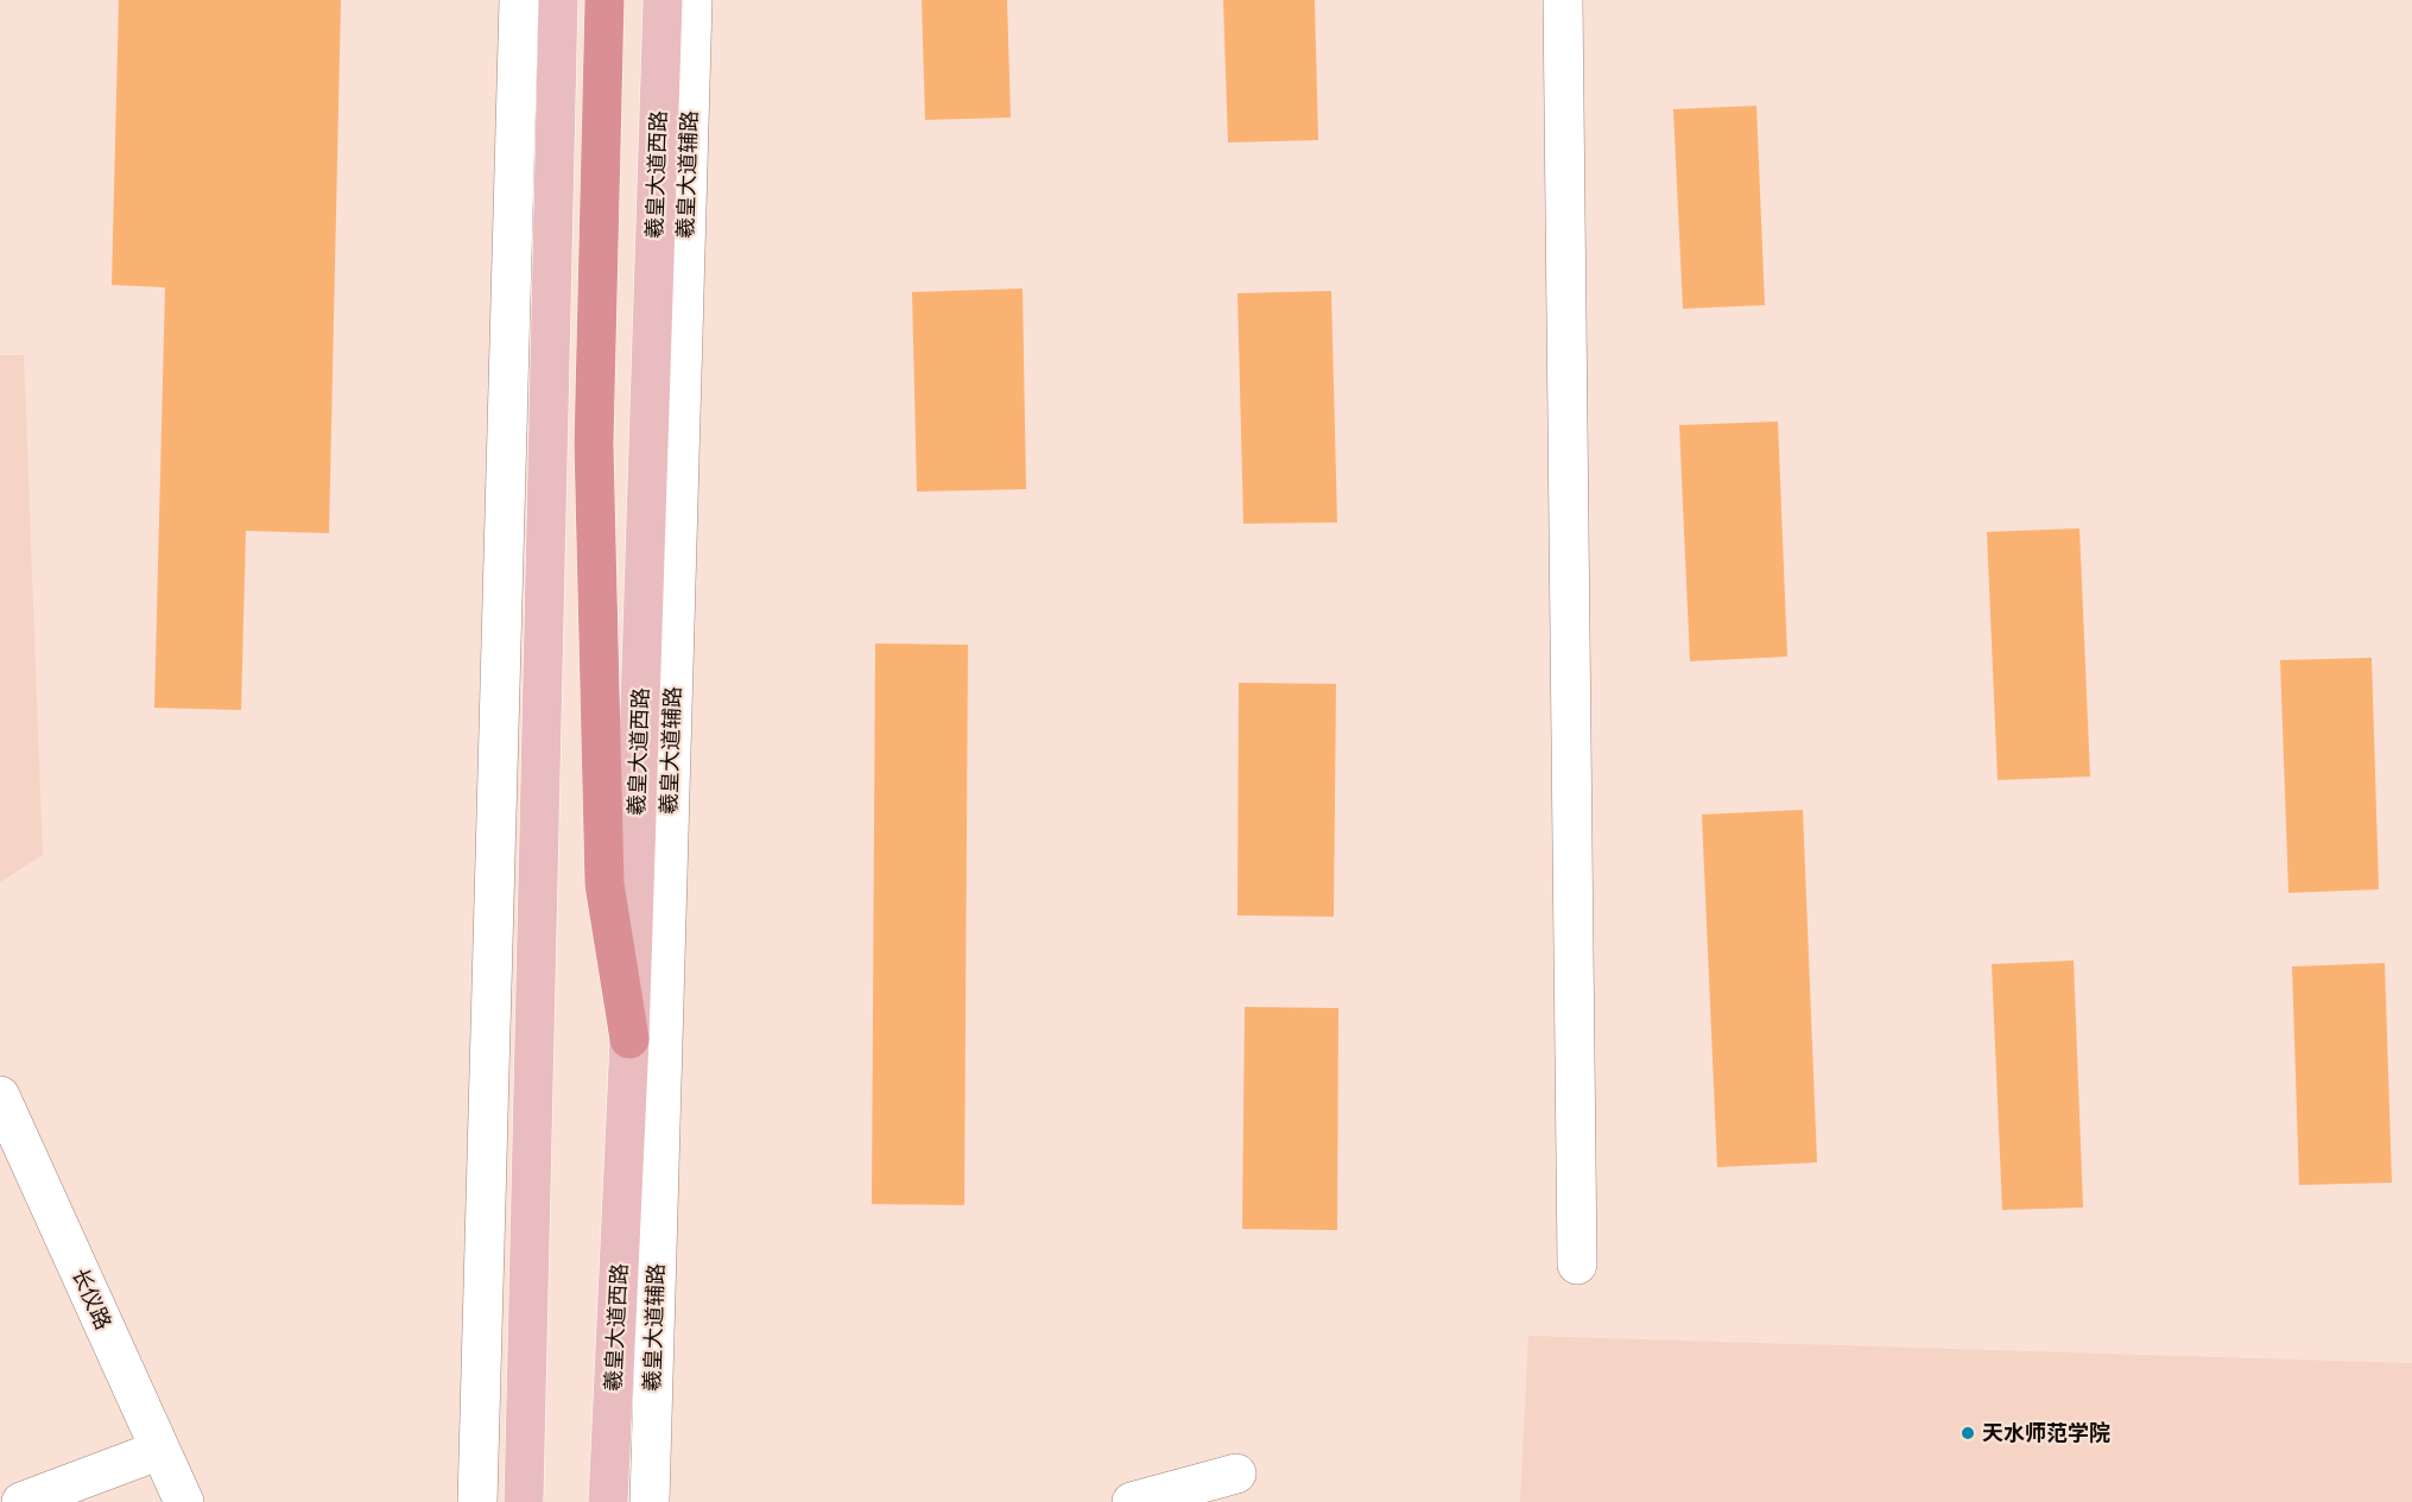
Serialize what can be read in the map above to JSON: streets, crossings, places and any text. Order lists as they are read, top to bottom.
{
  "streets": {
    "main road": ["羲皇大道西路"],
    "street": ["羲皇大道辅路", "长仪路"]
  },
  "places": ["天水师范学院"]
}
